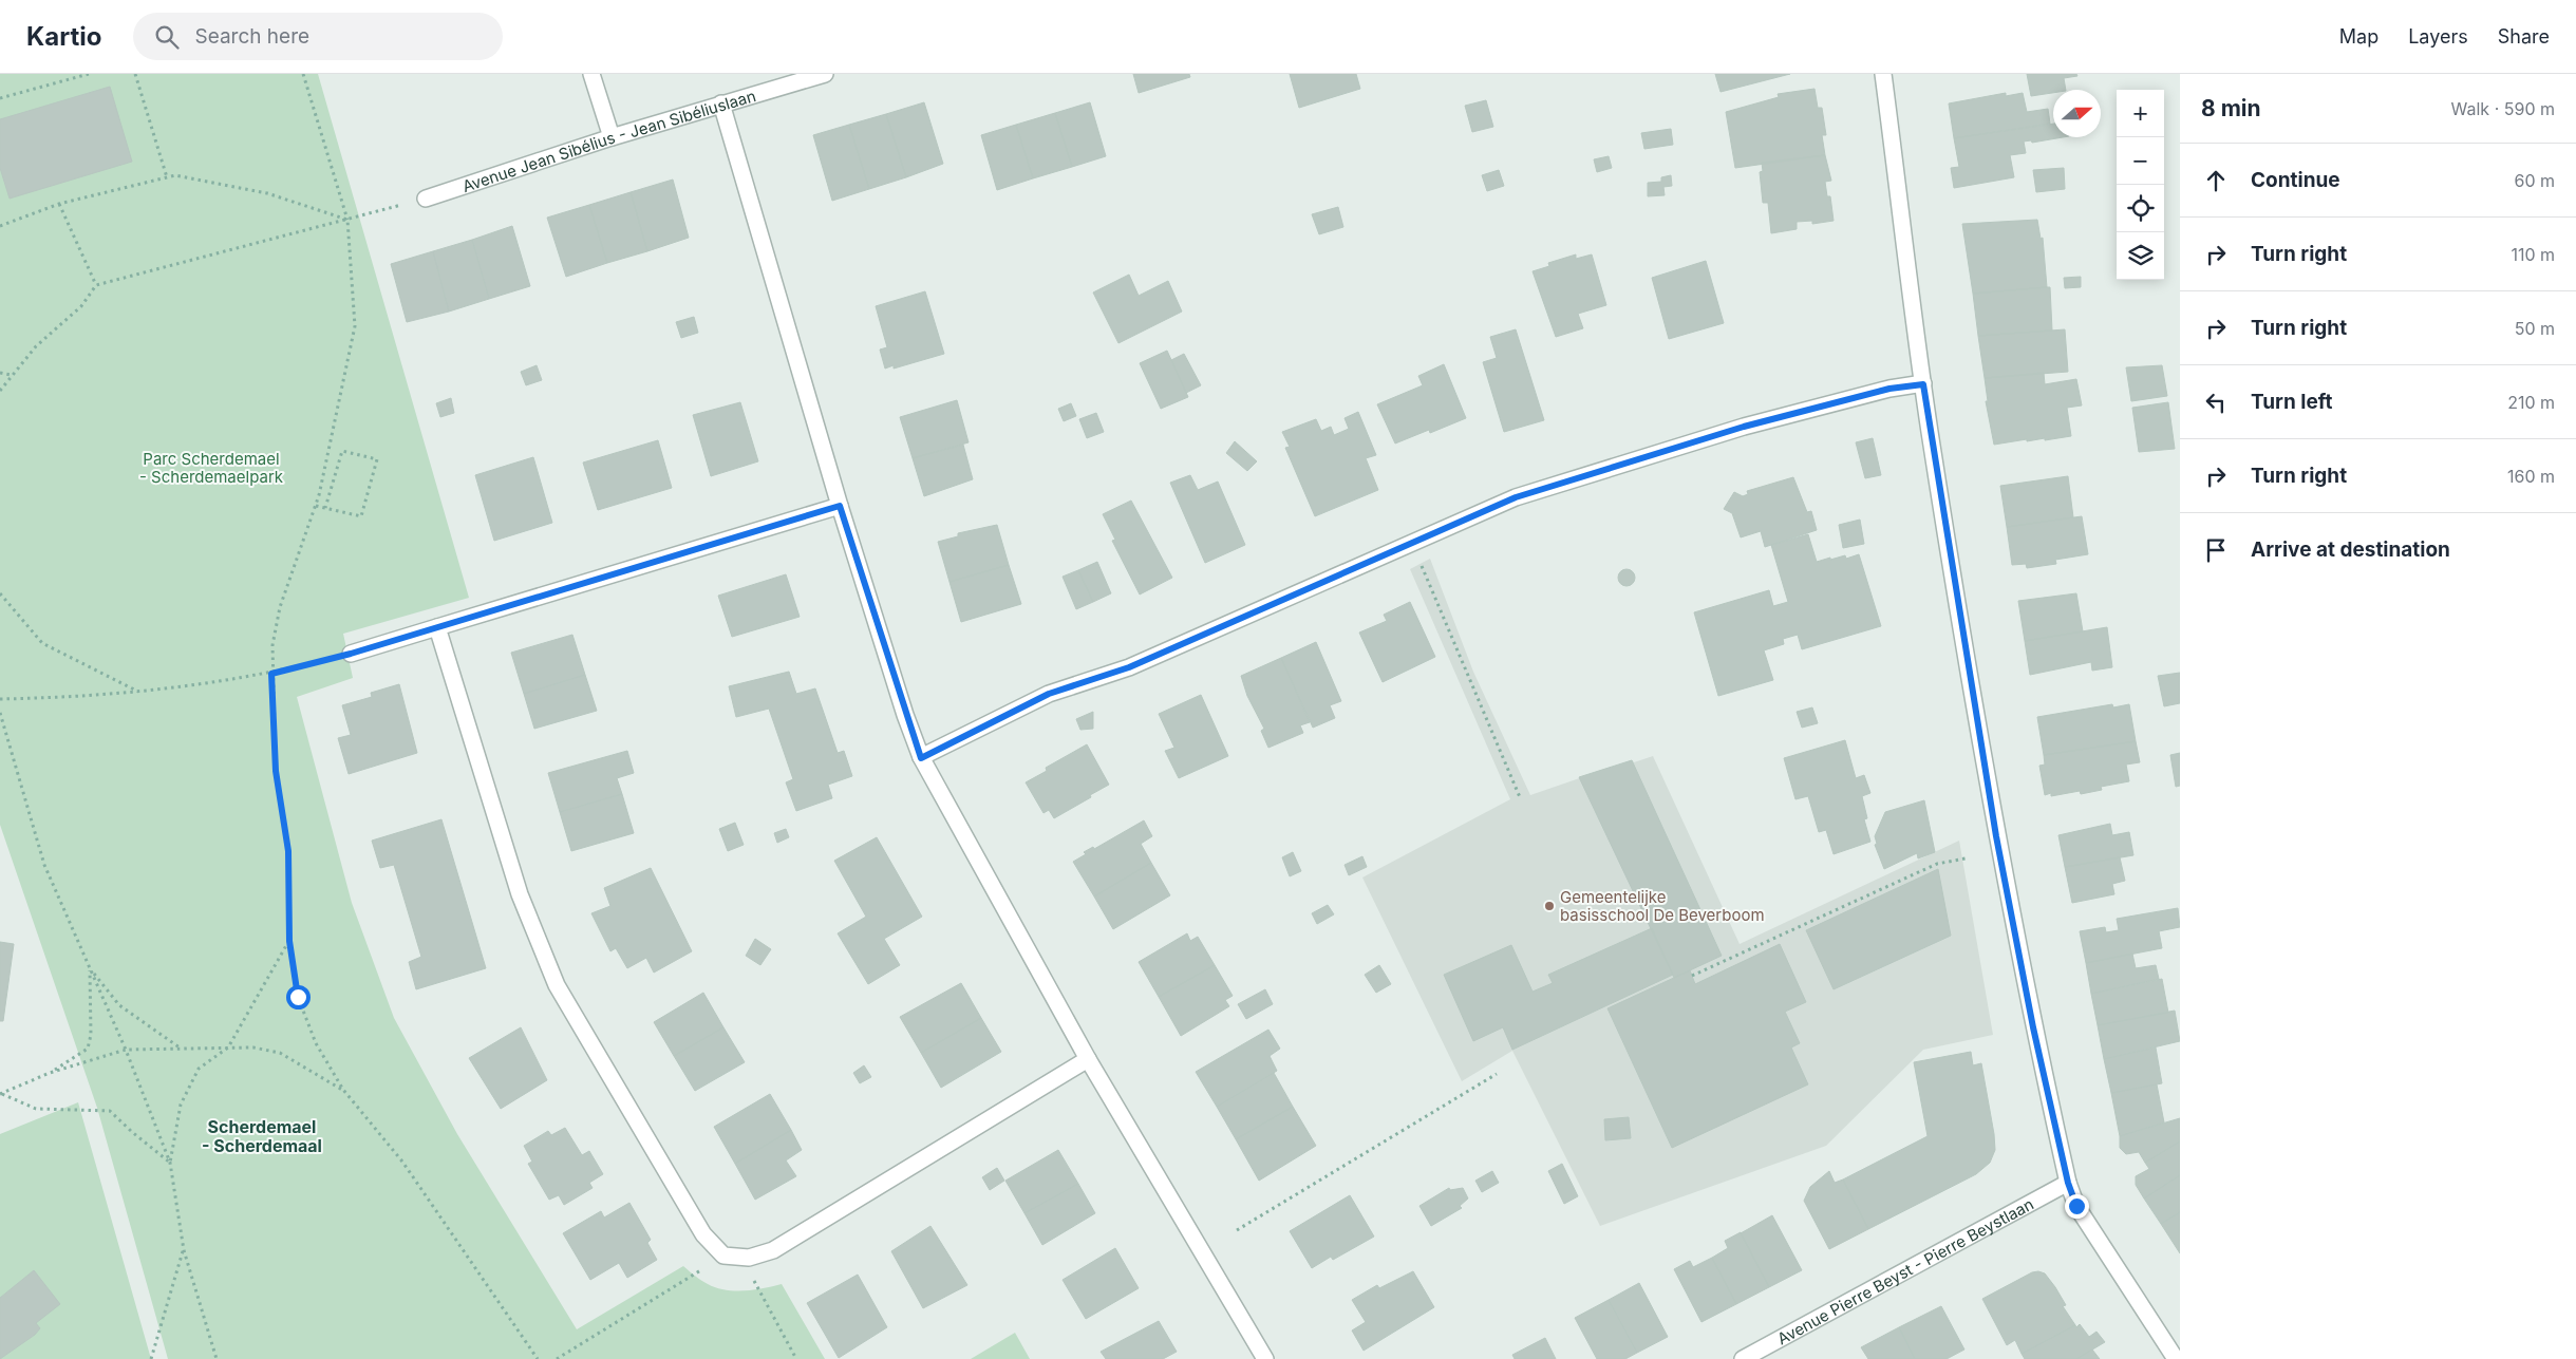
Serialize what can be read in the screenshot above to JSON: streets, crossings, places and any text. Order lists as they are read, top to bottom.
{
  "streets": {
    "street": ["Avenue Jean Sibélius - Jean Sibéliuslaan", "Avenue Pierre Beyst - Pierre Beystlaan"]
  },
  "districts": ["Scherdemael - Scherdemaal"],
  "parks": ["Parc Scherdemael - Scherdemaelpark"],
  "places": ["Gemeentelijke basisschool De Beverboom"],
  "north": "right",
  "page": {
    "header": "Kartio",
    "search": "Search here",
    "nav": ["Map", "Layers", "Share"],
    "heading": ["8 min", "Walk · 590 m"],
    "map_buttons": ["+", "−"],
    "list": [
      ["Continue", "60 m"],
      ["Turn right", "110 m"],
      ["Turn right", "50 m"],
      ["Turn left", "210 m"],
      ["Turn right", "160 m"],
      "Arrive at destination"
    ]
  }
}
